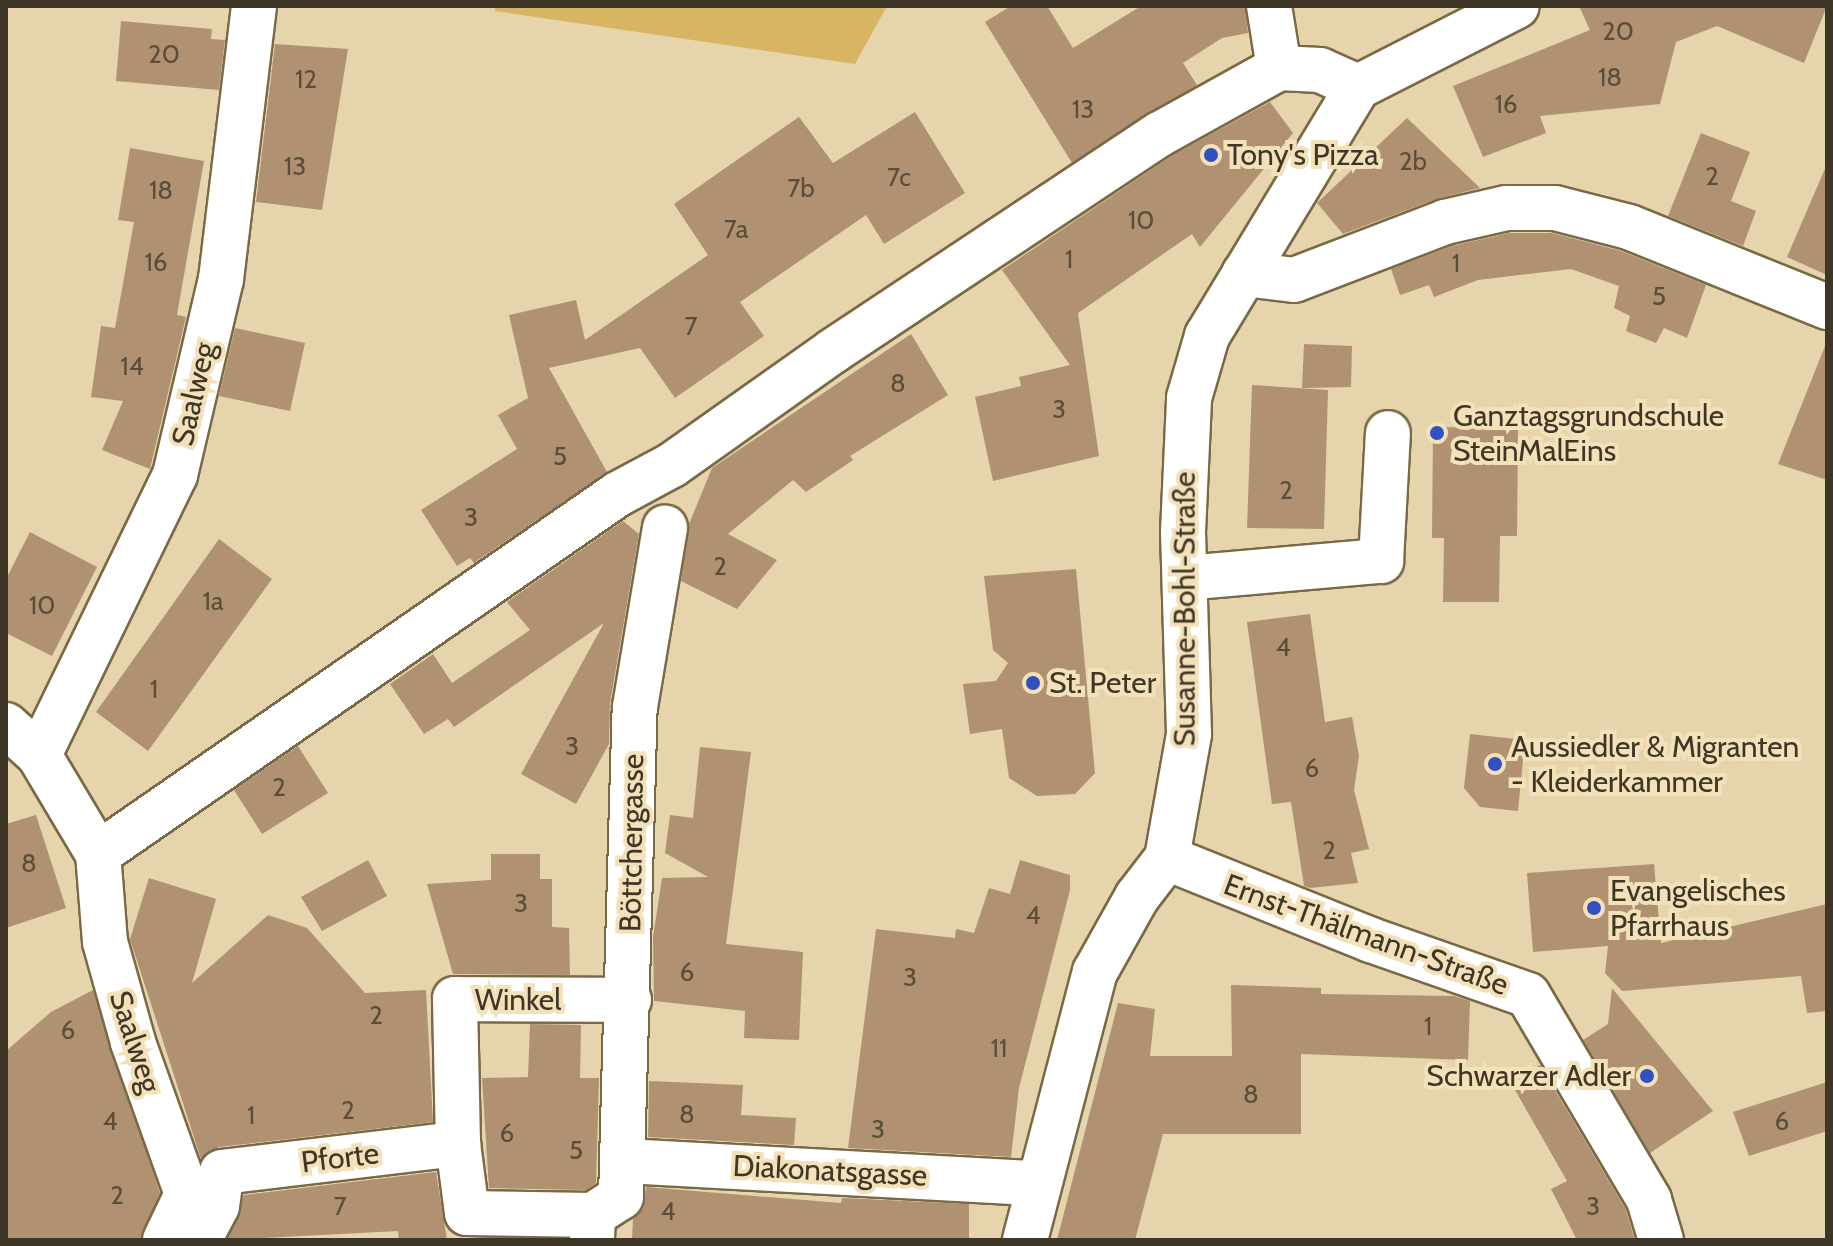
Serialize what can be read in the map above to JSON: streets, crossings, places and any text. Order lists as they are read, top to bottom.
{
  "streets": {
    "street": [
      "Saalweg",
      "Susanne-Bohl-Straße",
      "Böttchergasse",
      "Ernst-Thälmann-Straße",
      "Winkel",
      "Pforte",
      "Diakonatsgasse"
    ]
  },
  "crossings": [
    ["Susanne-Bohl-Straße", "Ernst-Thälmann-Straße"],
    ["Susanne-Bohl-Straße", "Diakonatsgasse"],
    ["Böttchergasse", "Winkel"],
    ["Böttchergasse", "Diakonatsgasse"],
    ["Winkel", "Pforte"]
  ],
  "places": [
    "Tony's Pizza",
    "Ganztagsgrundschule SteinMalEins",
    "St. Peter",
    "Aussiedler & Migranten - Kleiderkammer",
    "Evangelisches Pfarrhaus",
    "Schwarzer Adler"
  ],
  "house_numbers": [
    "20",
    "20",
    "18",
    "12",
    "16",
    "13",
    "2b",
    "13",
    "2",
    "7c",
    "7b",
    "18",
    "10",
    "7a",
    "1",
    "16",
    "1",
    "5",
    "7",
    "14",
    "8",
    "3",
    "5",
    "2",
    "3",
    "2",
    "1a",
    "10",
    "4",
    "1",
    "3",
    "6",
    "2",
    "2",
    "8",
    "3",
    "4",
    "6",
    "3",
    "2",
    "1",
    "6",
    "11",
    "8",
    "2",
    "8",
    "1",
    "4",
    "6",
    "3",
    "6",
    "5",
    "2",
    "7",
    "3",
    "4"
  ]
}
